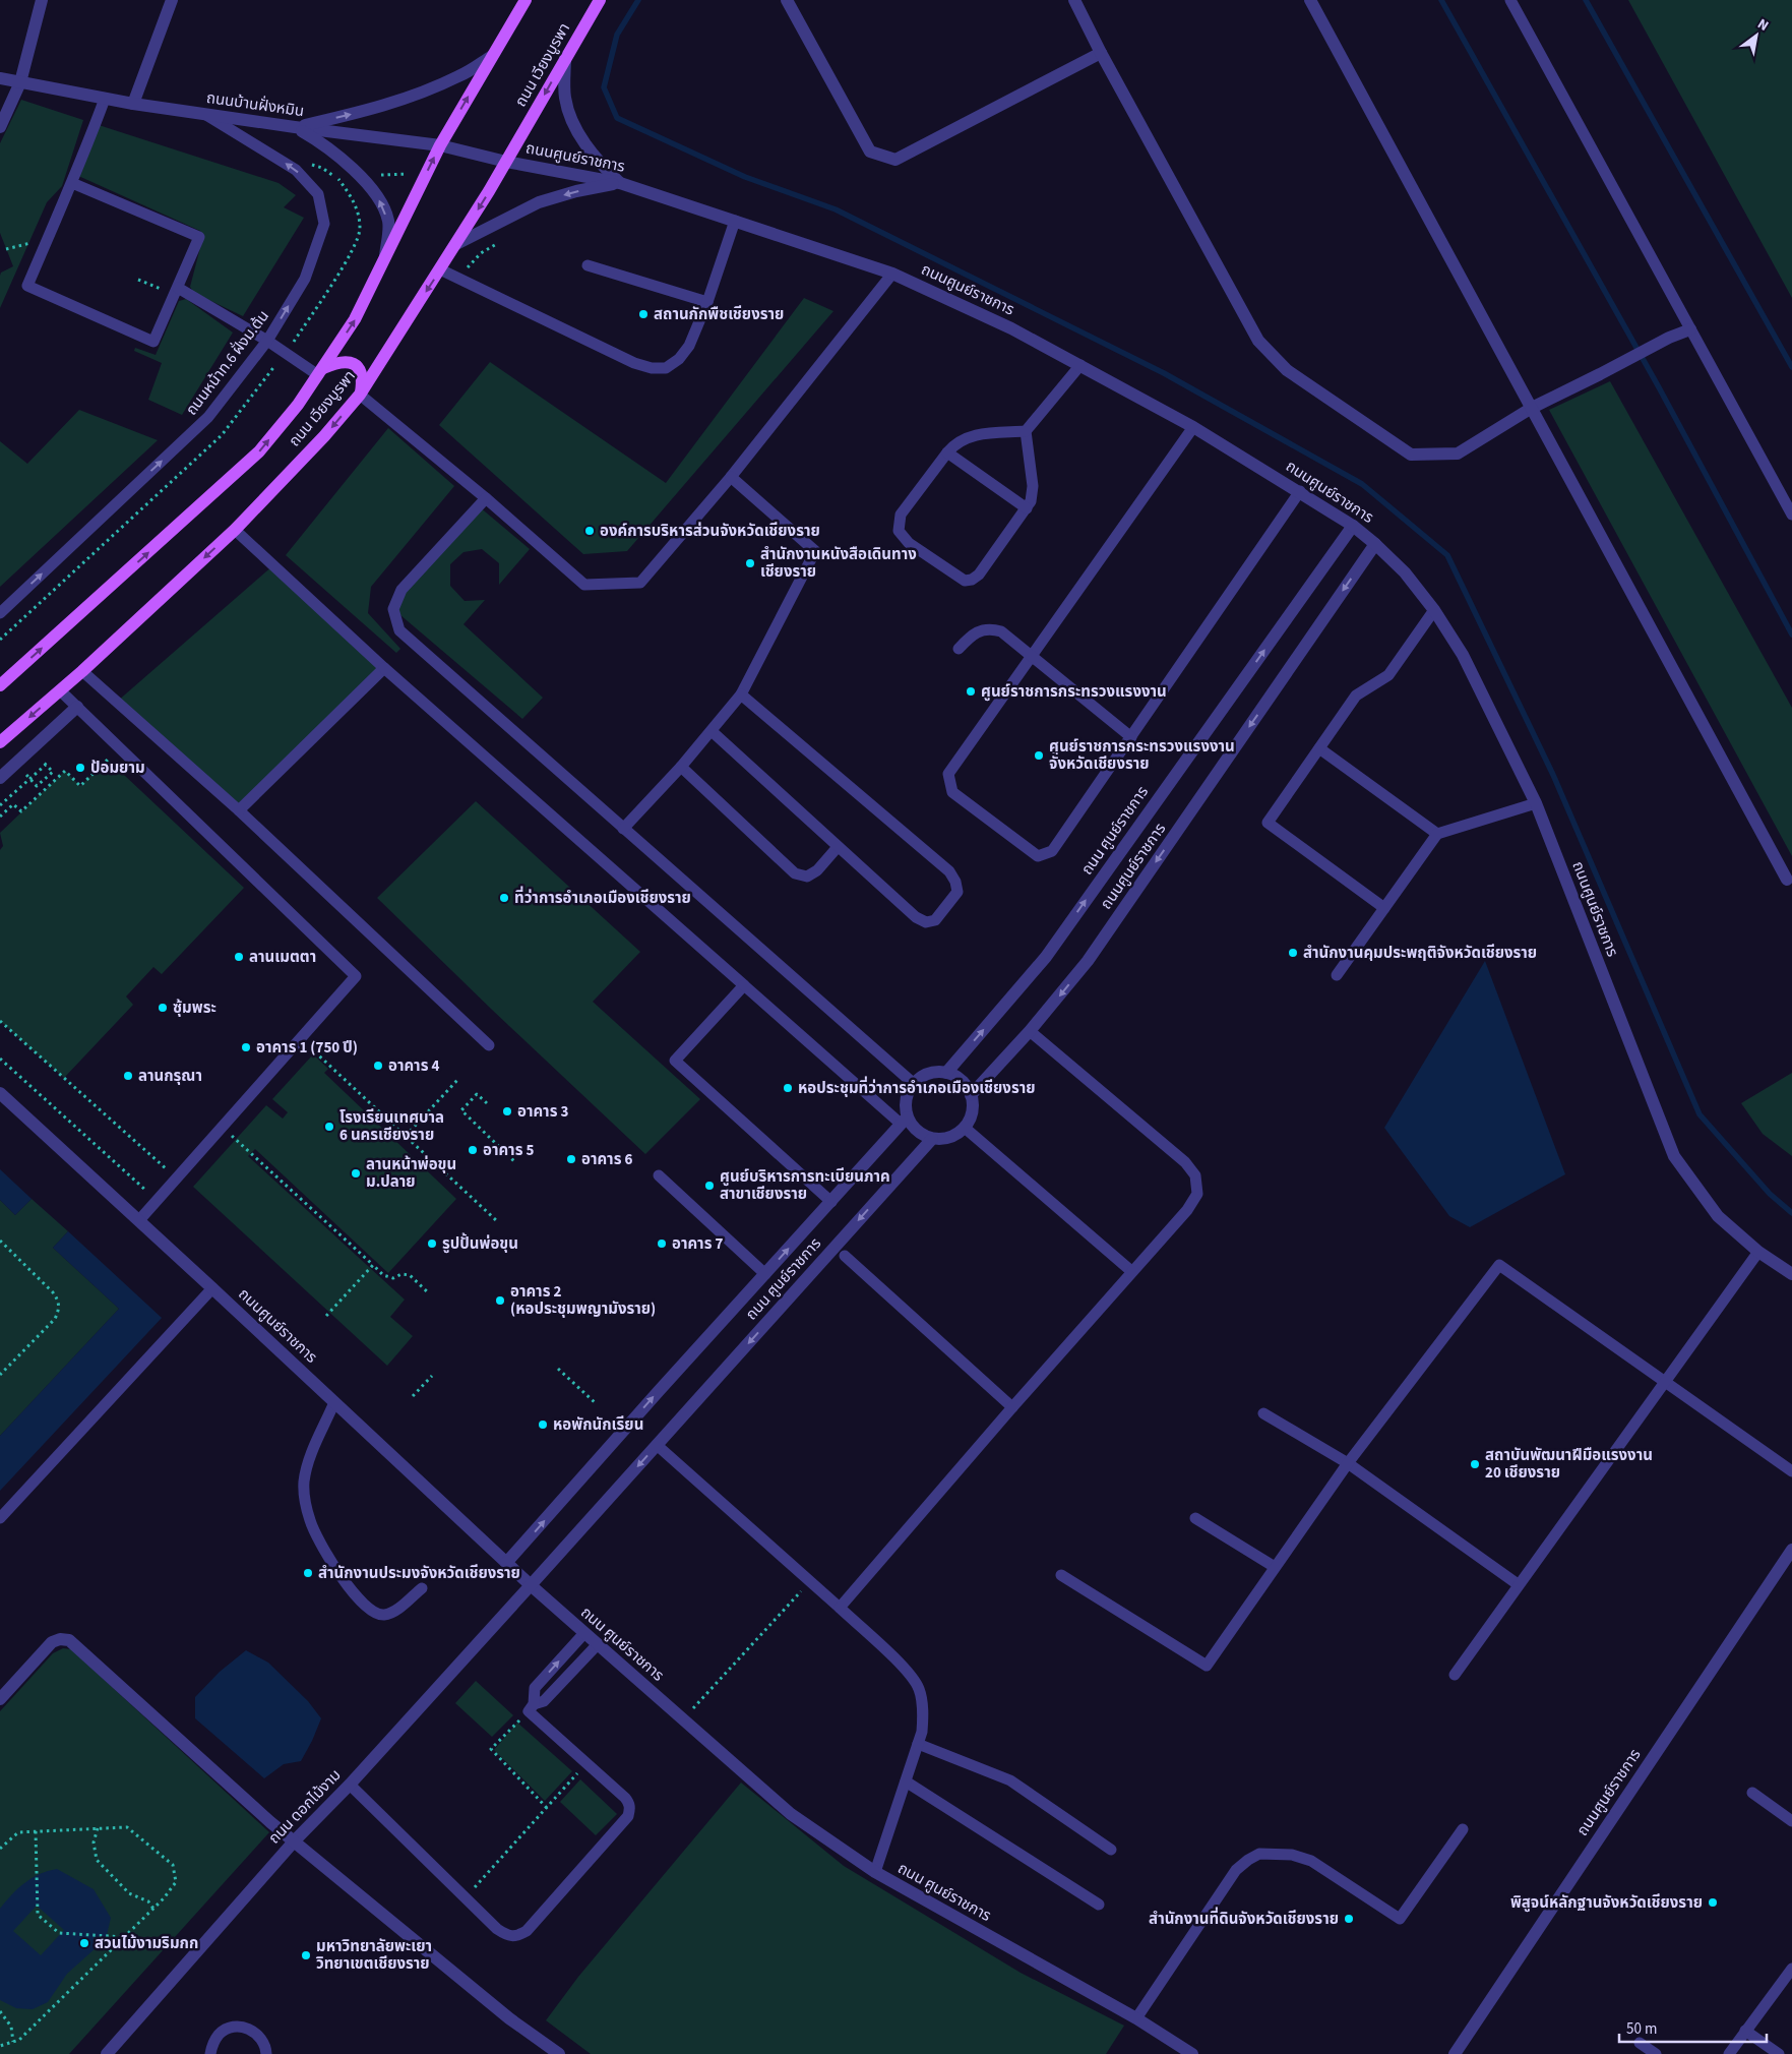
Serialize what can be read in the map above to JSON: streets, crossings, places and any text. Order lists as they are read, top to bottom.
{
  "streets": {
    "main road": ["ถนน เวียงบูรพา"],
    "street": [
      "ถนนบ้านฝั่งหมิน",
      "ถนนศูนย์ราชการ",
      "ถนน ศูนย์ราชการ",
      "ถนน ดอกไม้งาม"
    ],
    "lane": ["ถนนหน้าท.6 ฝั่งม.ต้น"]
  },
  "crossings": [
    ["ถนน เวียงบูรพา", "ถนนบ้านฝั่งหมิน"],
    ["ถนน เวียงบูรพา", "ถนนศูนย์ราชการ"],
    ["ถนนบ้านฝั่งหมิน", "ถนนศูนย์ราชการ"],
    ["ถนนบ้านฝั่งหมิน", "ถนนหน้าท.6 ฝั่งม.ต้น"],
    ["ถนนศูนย์ราชการ", "ถนน ศูนย์ราชการ"],
    ["ถนนศูนย์ราชการ", "ถนน ดอกไม้งาม"],
    ["ถนน ศูนย์ราชการ", "ถนน ดอกไม้งาม"]
  ],
  "places": [
    "สถานกักพืชเชียงราย",
    "องค์การบริหารส่วนจังหวัดเชียงราย",
    "สำนักงานหนังสือเดินทาง เชียงราย",
    "ศูนย์ราชการกระทรวงแรงงาน",
    "ศูนย์ราชการกระทรวงแรงงาน จังหวัดเชียงราย",
    "ป้อมยาม",
    "ที่ว่าการอำเภอเมืองเชียงราย",
    "สำนักงานคุมประพฤติจังหวัดเชียงราย",
    "ลานเมตตา",
    "ซุ้มพระ",
    "อาคาร 1 (750 ปี)",
    "อาคาร 4",
    "ลานกรุณา",
    "หอประชุมที่ว่าการอำเภอเมืองเชียงราย",
    "อาคาร 3",
    "โรงเรียนเทศบาล 6 นครเชียงราย",
    "อาคาร 5",
    "อาคาร 6",
    "ลานหน้าพ่อขุน ม.ปลาย",
    "ศูนย์บริหารการทะเบียนภาค สาขาเชียงราย",
    "รูปปั้นพ่อขุน",
    "อาคาร 7",
    "อาคาร 2 (หอประชุมพญามังราย)",
    "หอพักนักเรียน",
    "สถาบันพัฒนาฝีมือแรงงาน 20 เชียงราย",
    "สำนักงานประมงจังหวัดเชียงราย",
    "พิสูจน์หลักฐานจังหวัดเชียงราย",
    "สำนักงานที่ดินจังหวัดเชียงราย",
    "สวนไม้งามริมกก",
    "มหาวิทยาลัยพะเยา วิทยาเขตเชียงราย"
  ],
  "scale_bar": "50 m",
  "north": "top right"
}
